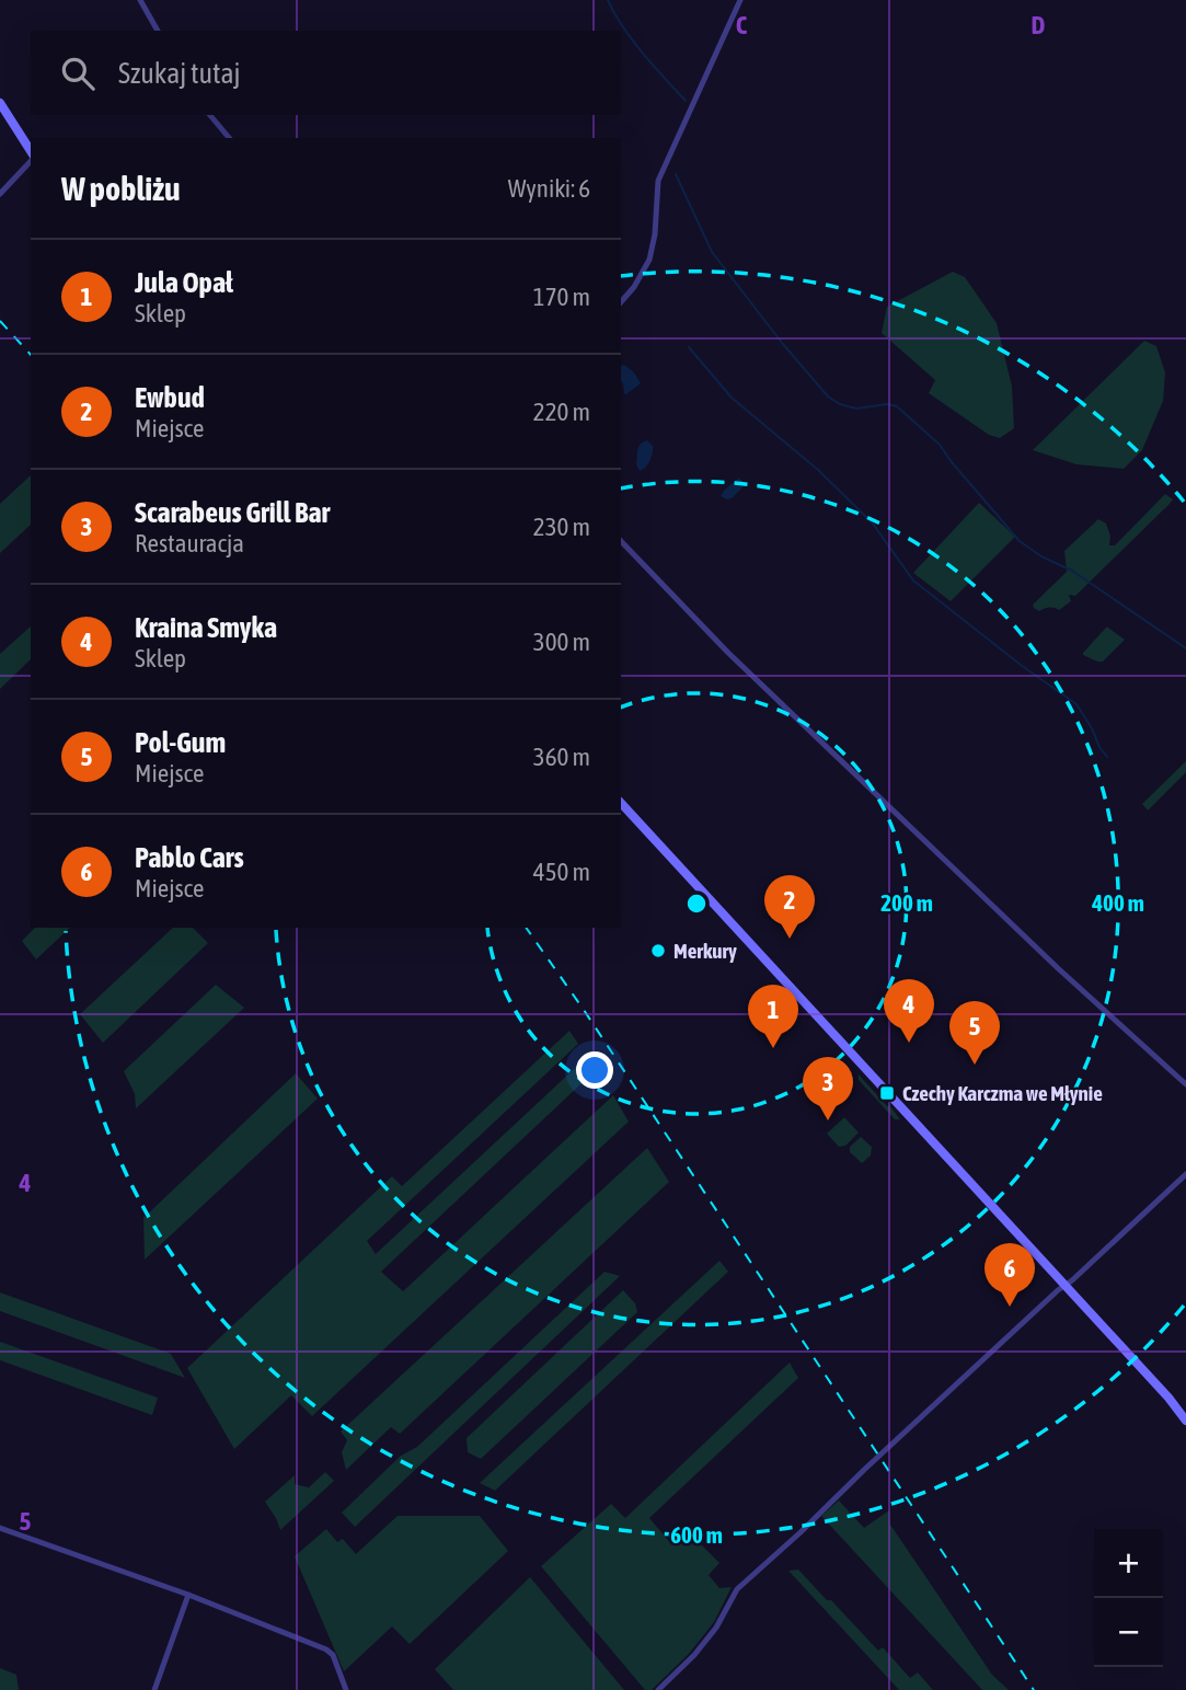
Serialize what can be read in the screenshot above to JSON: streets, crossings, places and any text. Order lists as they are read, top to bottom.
{
  "places": {
    "other": ["Merkury"],
    "transit": ["Czechy Karczma we Młynie"]
  },
  "page": {
    "search": "Szukaj tutaj",
    "heading": ["W pobliżu", "Wyniki: 6"],
    "list": [
      {
        "mark": "1",
        "name": "Jula Opał",
        "note": "Sklep",
        "value": "170 m"
      },
      {
        "mark": "2",
        "name": "Ewbud",
        "note": "Miejsce",
        "value": "220 m"
      },
      {
        "mark": "3",
        "name": "Scarabeus Grill Bar",
        "note": "Restauracja",
        "value": "230 m"
      },
      {
        "mark": "4",
        "name": "Kraina Smyka",
        "note": "Sklep",
        "value": "300 m"
      },
      {
        "mark": "5",
        "name": "Pol-Gum",
        "note": "Miejsce",
        "value": "360 m"
      },
      {
        "mark": "6",
        "name": "Pablo Cars",
        "note": "Miejsce",
        "value": "450 m"
      }
    ],
    "pins": [
      "2",
      "4",
      "1",
      "5",
      "3",
      "6"
    ],
    "map_buttons": ["+", "−"]
  },
  "grid": {
    "columns": ["C", "D"],
    "rows": ["4", "5"]
  },
  "rings": ["200 m", "400 m", "600 m"]
}
